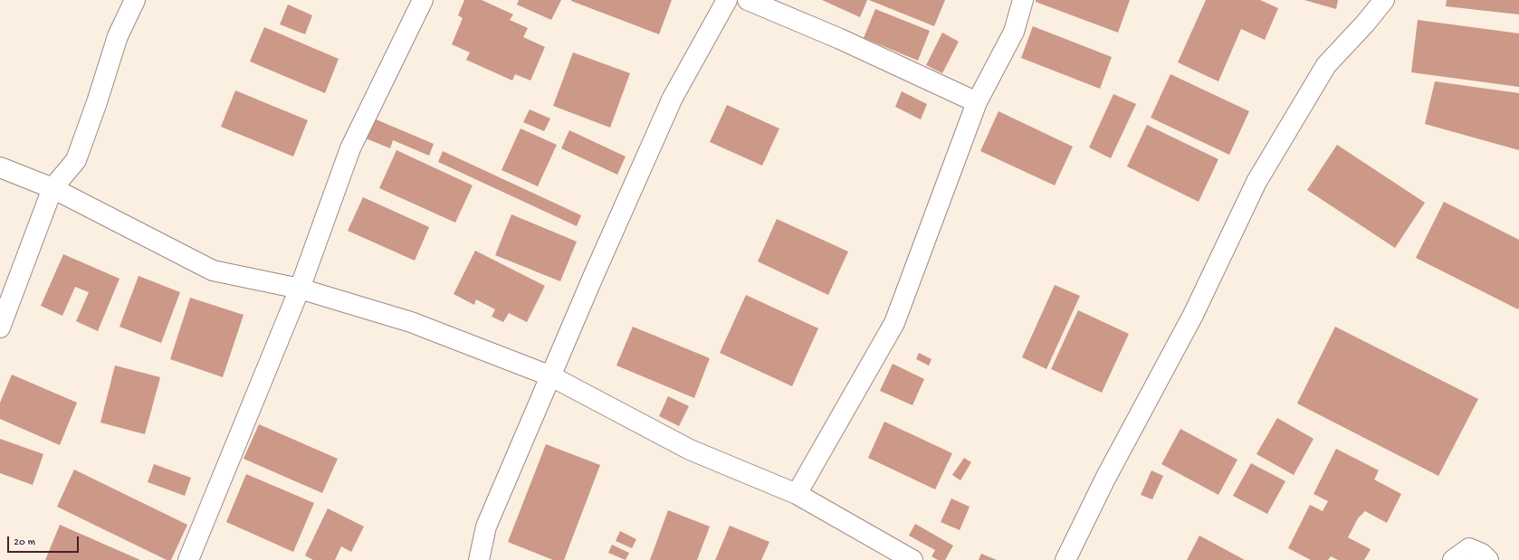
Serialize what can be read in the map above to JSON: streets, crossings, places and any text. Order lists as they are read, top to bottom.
{
  "scale_bar": "20 m"
}
